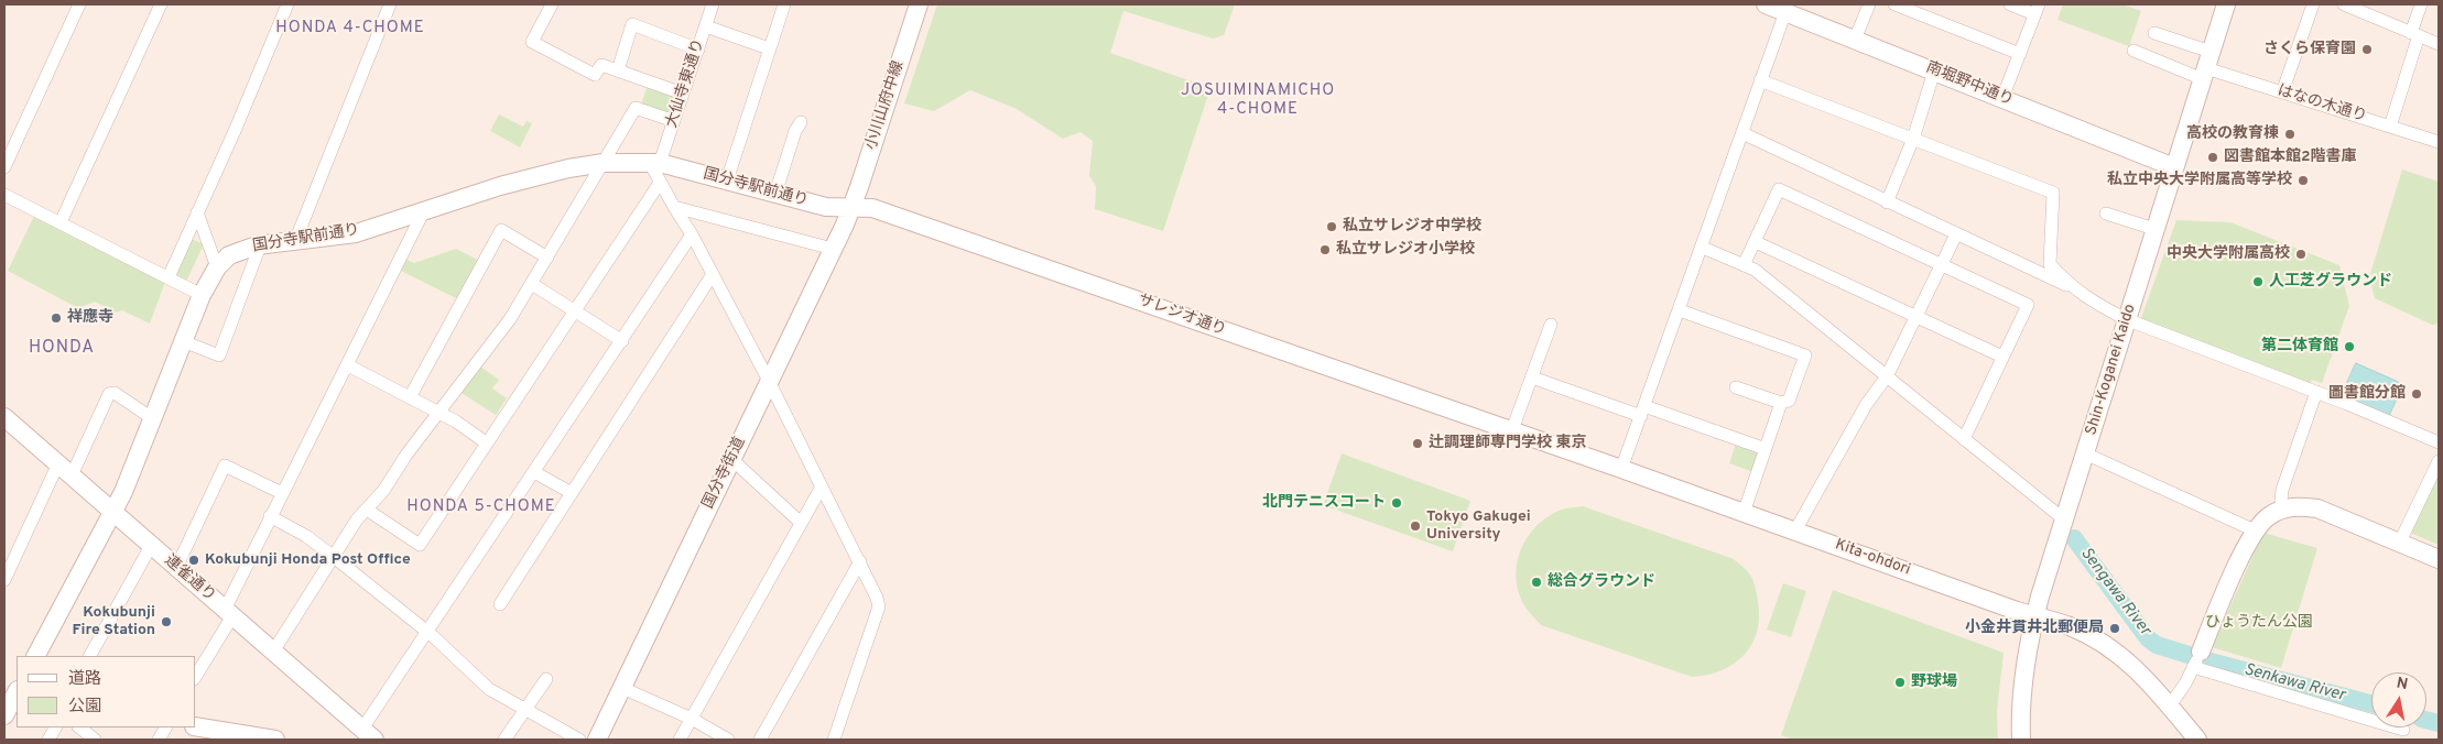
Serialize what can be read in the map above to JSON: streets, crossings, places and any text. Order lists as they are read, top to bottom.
{
  "streets": {
    "street": [
      "大仙寺東通り",
      "南堀野中通り",
      "はなの木通り",
      "小川山府中線",
      "国分寺駅前通り",
      "サレジオ通り",
      "Shin-Koganei Kaido",
      "国分寺街道",
      "Kita-ohdori",
      "連雀通り"
    ]
  },
  "crossings": [
    ["大仙寺東通り", "国分寺駅前通り"],
    ["南堀野中通り", "Shin-Koganei Kaido"],
    ["はなの木通り", "Shin-Koganei Kaido"],
    ["小川山府中線", "国分寺駅前通り"],
    ["小川山府中線", "サレジオ通り"],
    ["小川山府中線", "国分寺街道"],
    ["国分寺駅前通り", "サレジオ通り"],
    ["国分寺駅前通り", "国分寺街道"],
    ["国分寺駅前通り", "連雀通り"],
    ["サレジオ通り", "国分寺街道"],
    ["サレジオ通り", "Kita-ohdori"],
    ["Shin-Koganei Kaido", "Kita-ohdori"]
  ],
  "districts": [
    "HONDA 4-CHOME",
    "JOSUIMINAMICHO 4-CHOME",
    "HONDA",
    "HONDA 5-CHOME"
  ],
  "water": ["Sengawa River", "Senkawa River"],
  "parks": ["ひょうたん公園"],
  "places": [
    "さくら保育園",
    "高校の教育棟",
    "図書館本館2階書庫",
    "私立中央大学附属高等学校",
    "私立サレジオ中学校",
    "私立サレジオ小学校",
    "中央大学附属高校",
    "人工芝グラウンド",
    "祥應寺",
    "第二体育館",
    "圖書館分館",
    "辻調理師専門学校 東京",
    "北門テニスコート",
    "Tokyo Gakugei University",
    "Kokubunji Honda Post Office",
    "総合グラウンド",
    "Kokubunji Fire Station",
    "小金井貫井北郵便局",
    "野球場"
  ],
  "legend": ["道路", "公園"],
  "north": "top"
}
